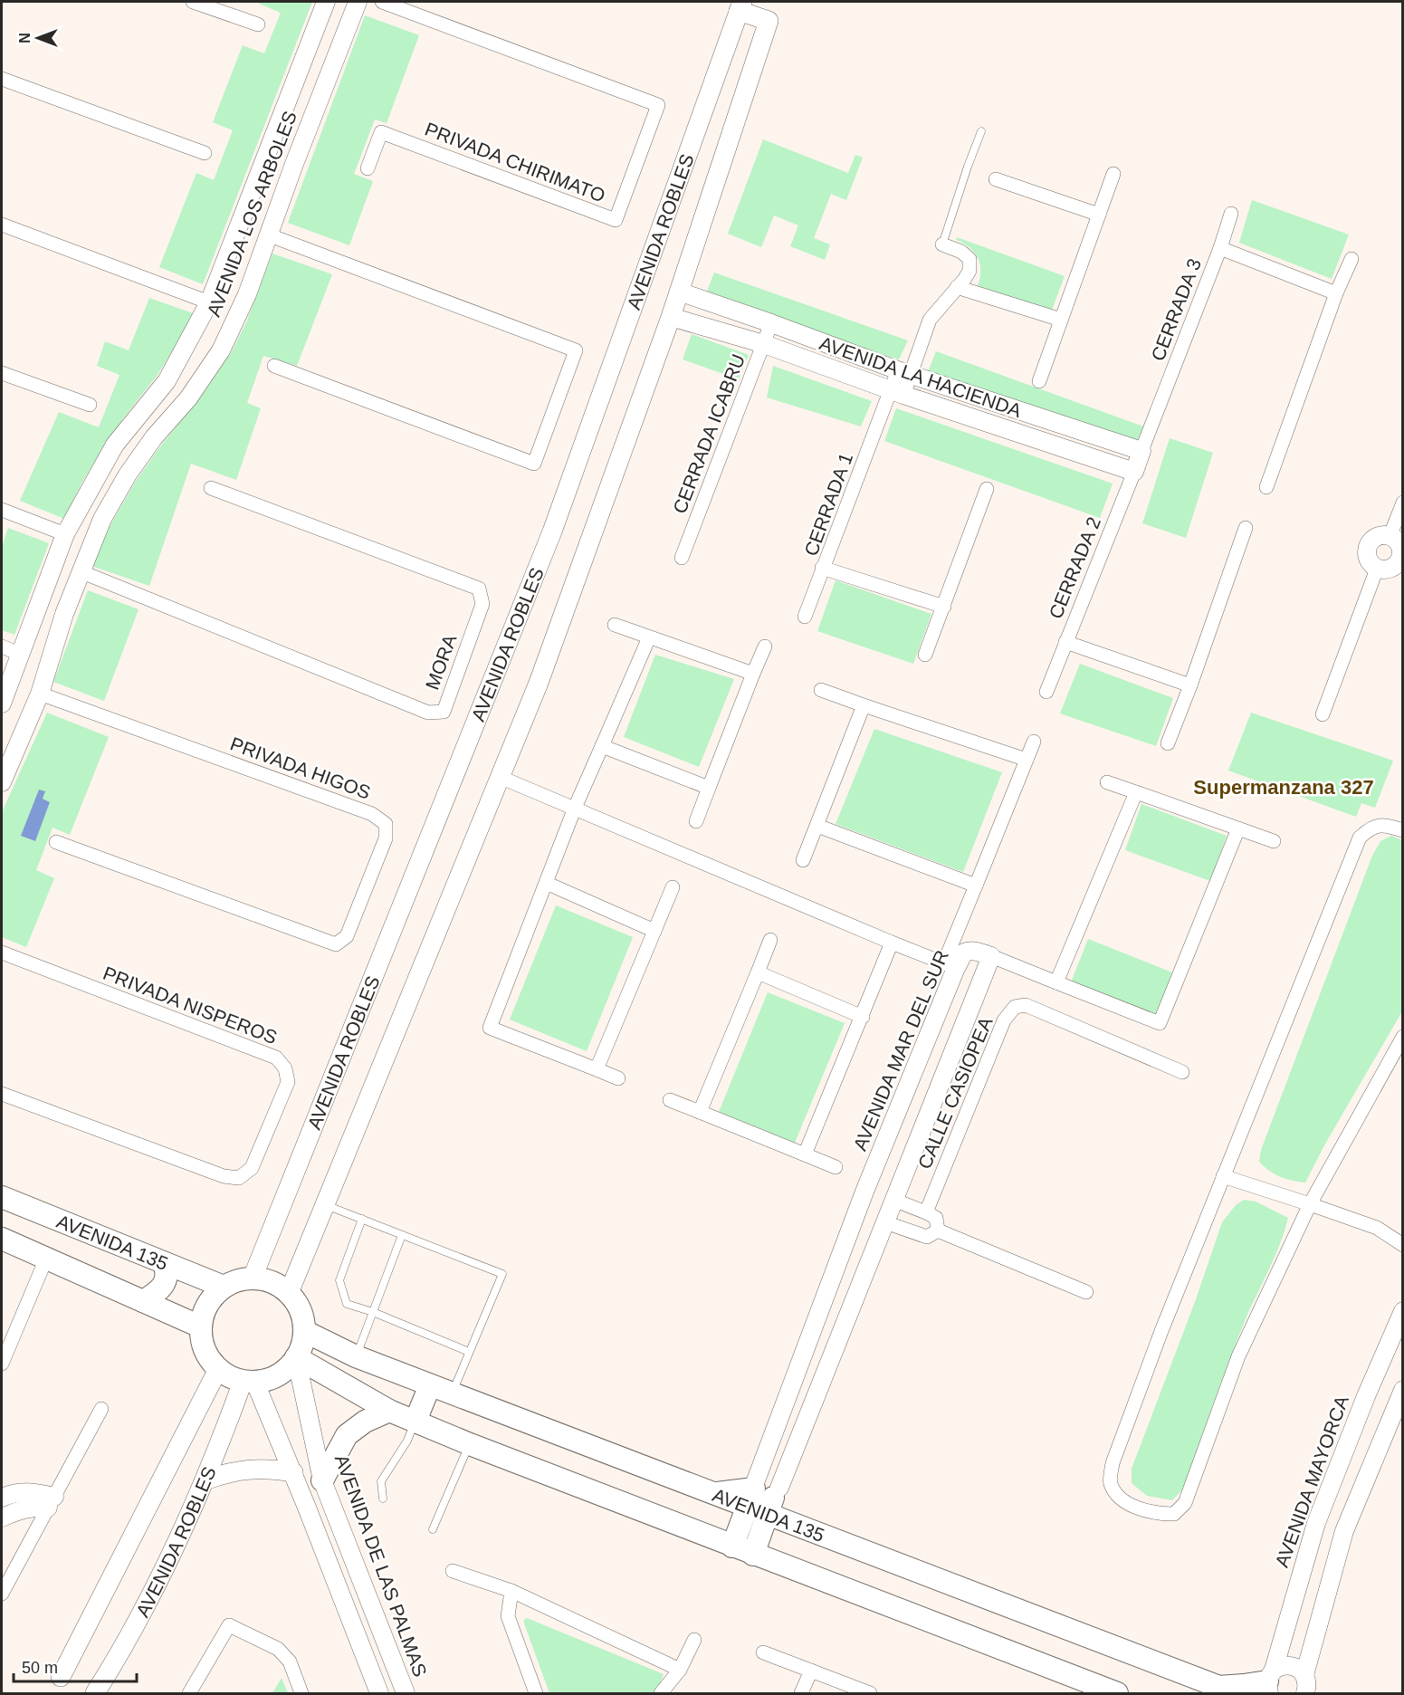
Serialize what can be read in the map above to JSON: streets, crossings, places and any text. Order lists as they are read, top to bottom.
{
  "streets": {
    "main road": ["AVENIDA ROBLES", "AVENIDA 135"],
    "street": [
      "PRIVADA CHIRIMATO",
      "AVENIDA LOS ARBOLES",
      "CERRADA 3",
      "AVENIDA LA HACIENDA",
      "CERRADA ICABRU",
      "CERRADA 1",
      "CERRADA 2",
      "MORA",
      "PRIVADA HIGOS",
      "PRIVADA NISPEROS",
      "AVENIDA MAR DEL SUR",
      "CALLE CASIOPEA",
      "AVENIDA MAYORCA",
      "AVENIDA DE LAS PALMAS"
    ]
  },
  "crossings": [
    ["AVENIDA LOS ARBOLES", "MORA"],
    ["AVENIDA LOS ARBOLES", "PRIVADA HIGOS"],
    ["AVENIDA ROBLES", "AVENIDA LA HACIENDA"],
    ["AVENIDA ROBLES", "AVENIDA 135"],
    ["AVENIDA ROBLES", "AVENIDA DE LAS PALMAS"],
    ["AVENIDA LA HACIENDA", "CERRADA ICABRU"],
    ["AVENIDA LA HACIENDA", "CERRADA 1"],
    ["AVENIDA LA HACIENDA", "CERRADA 2"],
    ["AVENIDA MAR DEL SUR", "AVENIDA 135"],
    ["AVENIDA 135", "AVENIDA DE LAS PALMAS"]
  ],
  "districts": ["Supermanzana 327"],
  "scale_bar": "50 m",
  "north": "left"
}
